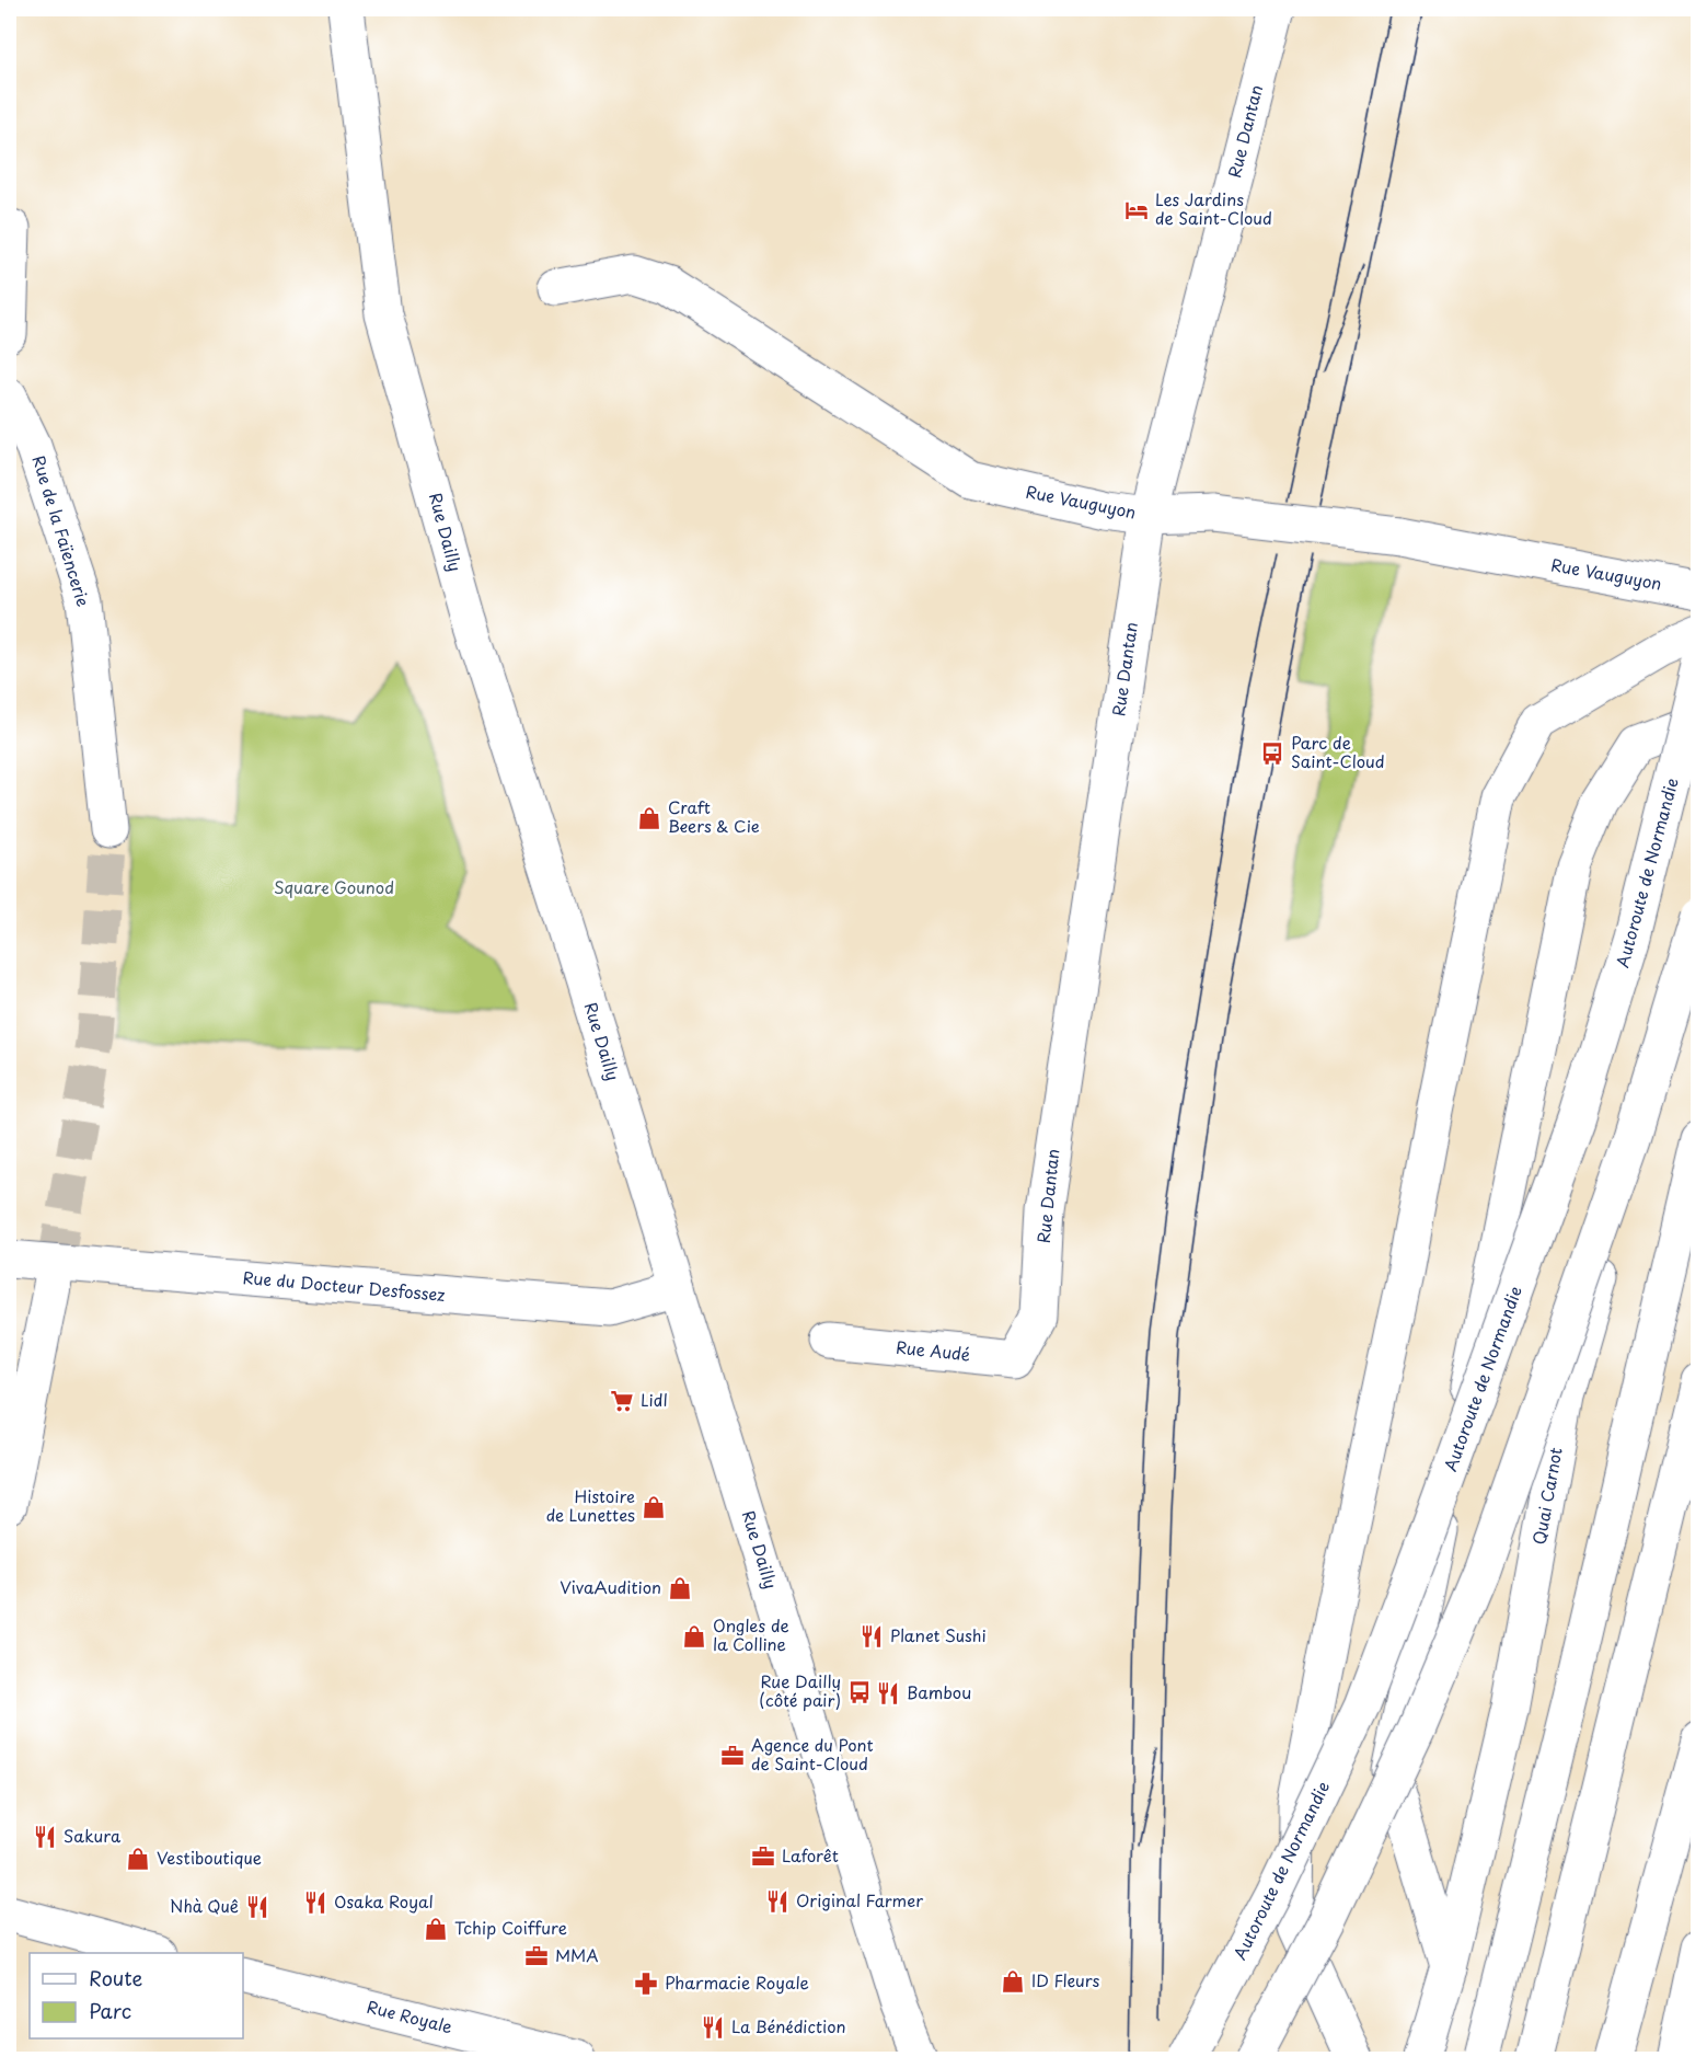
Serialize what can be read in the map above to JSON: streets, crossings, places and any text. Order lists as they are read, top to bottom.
{
  "streets": {
    "main road": [
      "Rue Dantan",
      "Rue Vauguyon",
      "Rue de la Faïencerie",
      "Rue Dailly",
      "Autoroute de Normandie",
      "Rue du Docteur Desfossez",
      "Rue Audé",
      "Quai Carnot",
      "Rue Royale"
    ]
  },
  "crossings": [
    ["Rue Dantan", "Rue Vauguyon"],
    ["Rue Dantan", "Rue Audé"],
    ["Rue Dailly", "Rue du Docteur Desfossez"]
  ],
  "parks": ["Square Gounod"],
  "places": {
    "hotel": ["Les Jardins de Saint-Cloud"],
    "bus stop": ["Parc de Saint-Cloud", "Rue Dailly (côté pair)"],
    "shop": [
      "Craft Beers & Cie",
      "Histoire de Lunettes",
      "VivaAudition",
      "Ongles de la Colline",
      "Vestiboutique",
      "Tchip Coiffure",
      "ID Fleurs"
    ],
    "supermarket": ["Lidl"],
    "restaurant": [
      "Planet Sushi",
      "Bambou",
      "Sakura",
      "Original Farmer",
      "Osaka Royal",
      "Nhà Quê",
      "La Bénédiction"
    ],
    "office": ["Agence du Pont de Saint-Cloud", "Laforêt", "MMA"],
    "pharmacy": ["Pharmacie Royale"]
  },
  "legend": ["Route", "Parc"]
}
